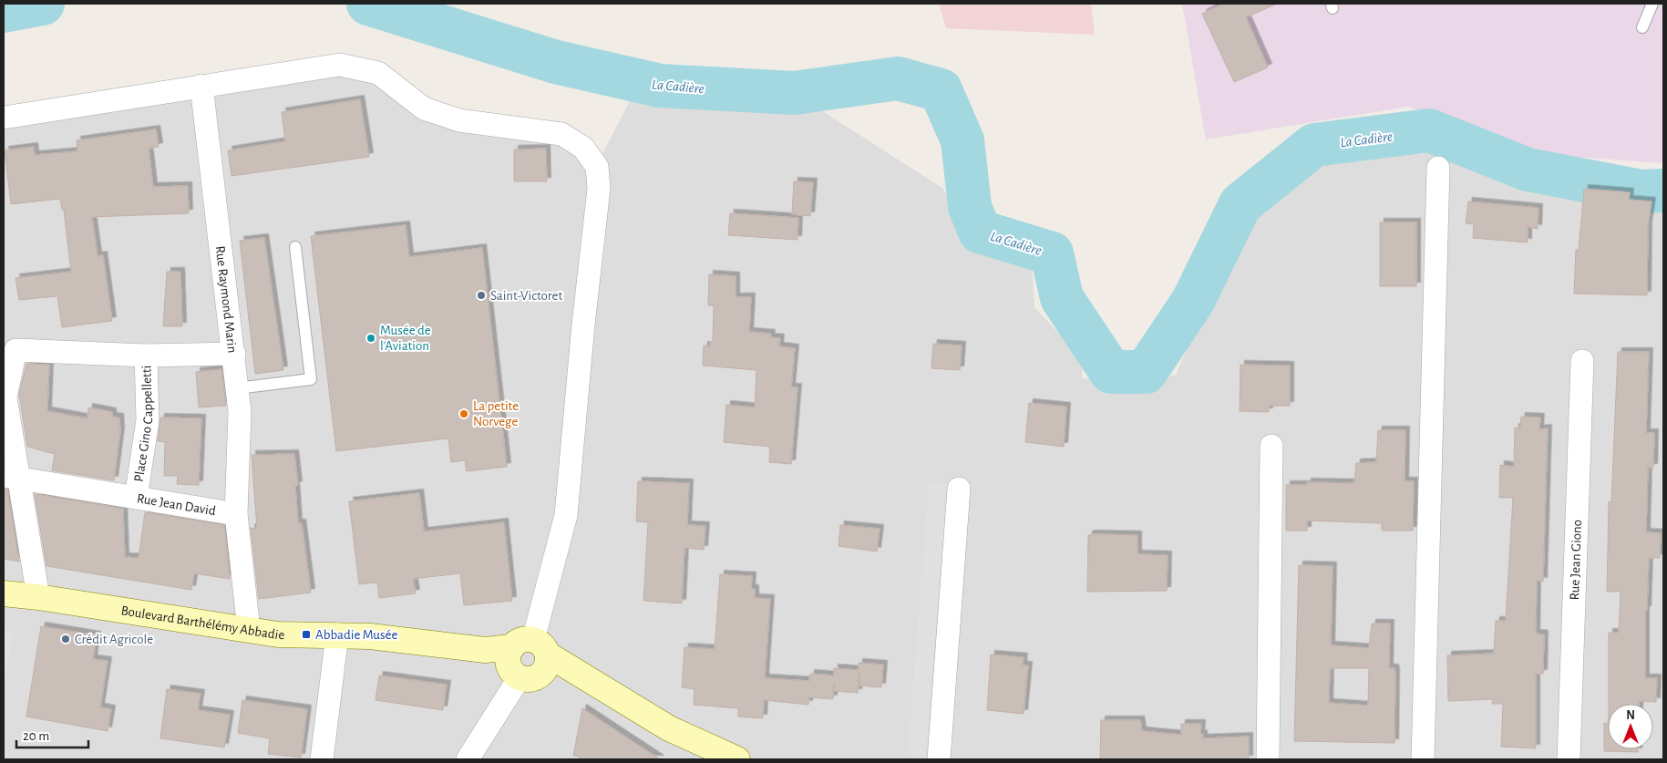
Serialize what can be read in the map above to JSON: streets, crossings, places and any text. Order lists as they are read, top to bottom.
{
  "streets": {
    "main road": ["Boulevard Barthélémy Abbadie"],
    "street": [
      "Rue Raymond Marin",
      "Place Gino Cappelletti",
      "Rue Jean David",
      "Rue Jean Giono"
    ]
  },
  "crossings": [
    ["Rue Raymond Marin", "Place Gino Cappelletti"],
    ["Rue Raymond Marin", "Rue Jean David"],
    ["Place Gino Cappelletti", "Rue Jean David"],
    ["Rue Jean David", "Boulevard Barthélémy Abbadie"]
  ],
  "water": ["La Cadière"],
  "places": {
    "other": [
      "Saint-Victoret",
      "Musée de l'Aviation",
      "La petite Norvege",
      "Crédit Agricole"
    ],
    "transit": ["Abbadie Musée"]
  },
  "scale_bar": "20 m",
  "north": "top"
}
